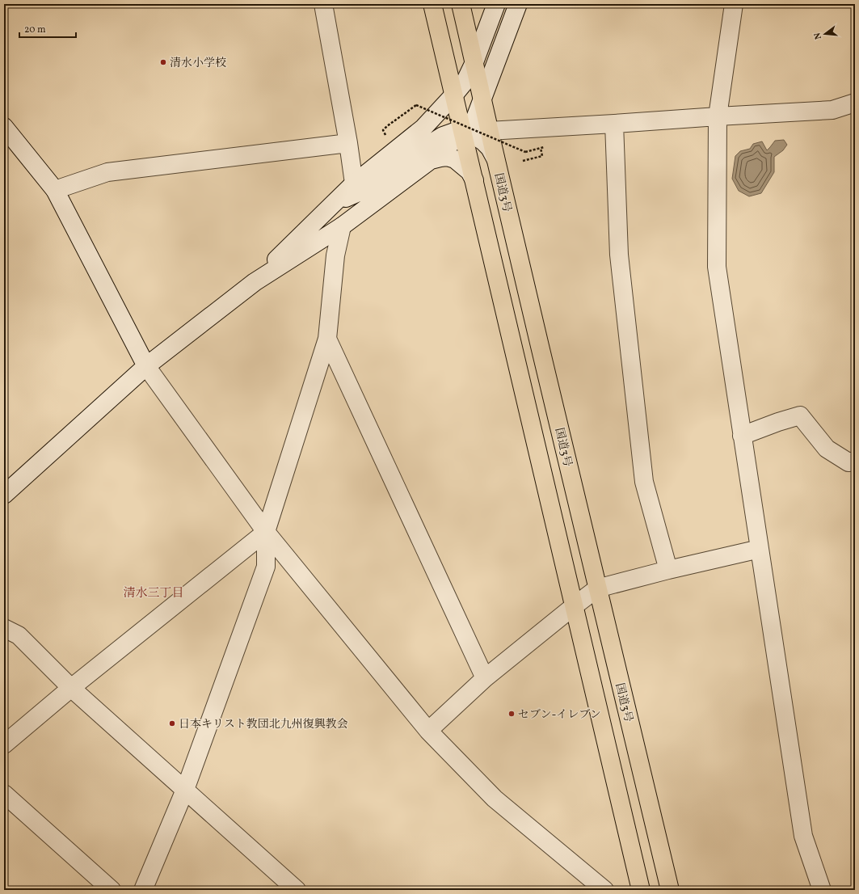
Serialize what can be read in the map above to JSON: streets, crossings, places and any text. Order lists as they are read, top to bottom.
{
  "streets": {
    "highway": ["国道3号"]
  },
  "districts": ["清水三丁目"],
  "places": ["清水小学校", "セブン-イレブン", "日本キリスト教団北九州復興教会"],
  "scale_bar": "20 m",
  "north": "left"
}
